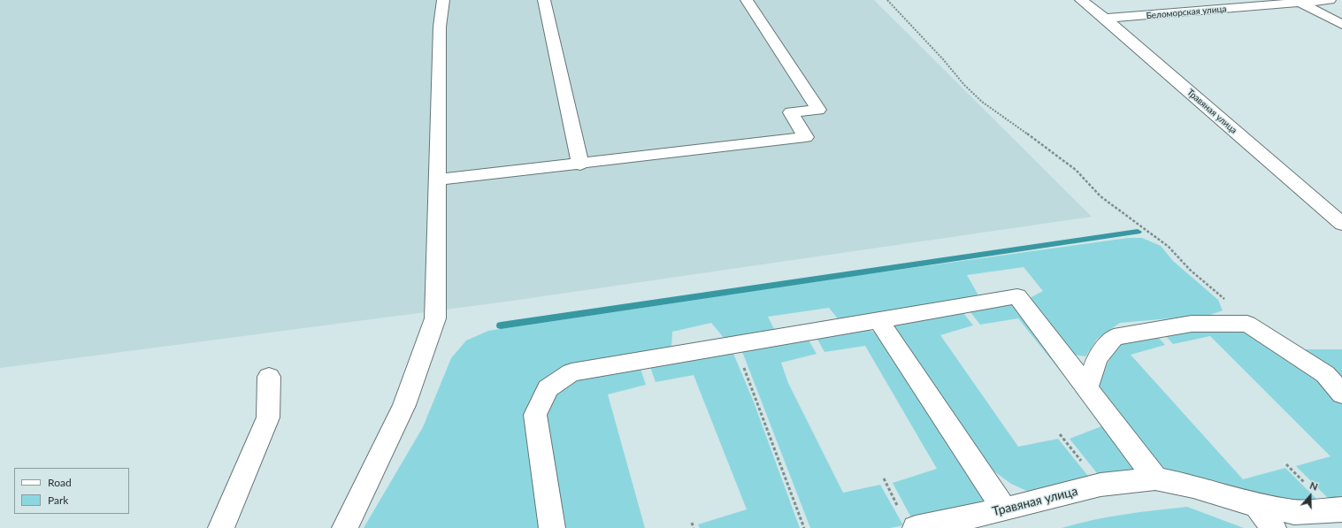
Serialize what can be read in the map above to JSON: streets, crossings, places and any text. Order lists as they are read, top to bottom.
{
  "streets": {
    "street": ["Беломорская улица", "Травяная улица"]
  },
  "crossings": [
    ["Беломорская улица", "Травяная улица"]
  ],
  "legend": ["Road", "Park"],
  "north": "top"
}
